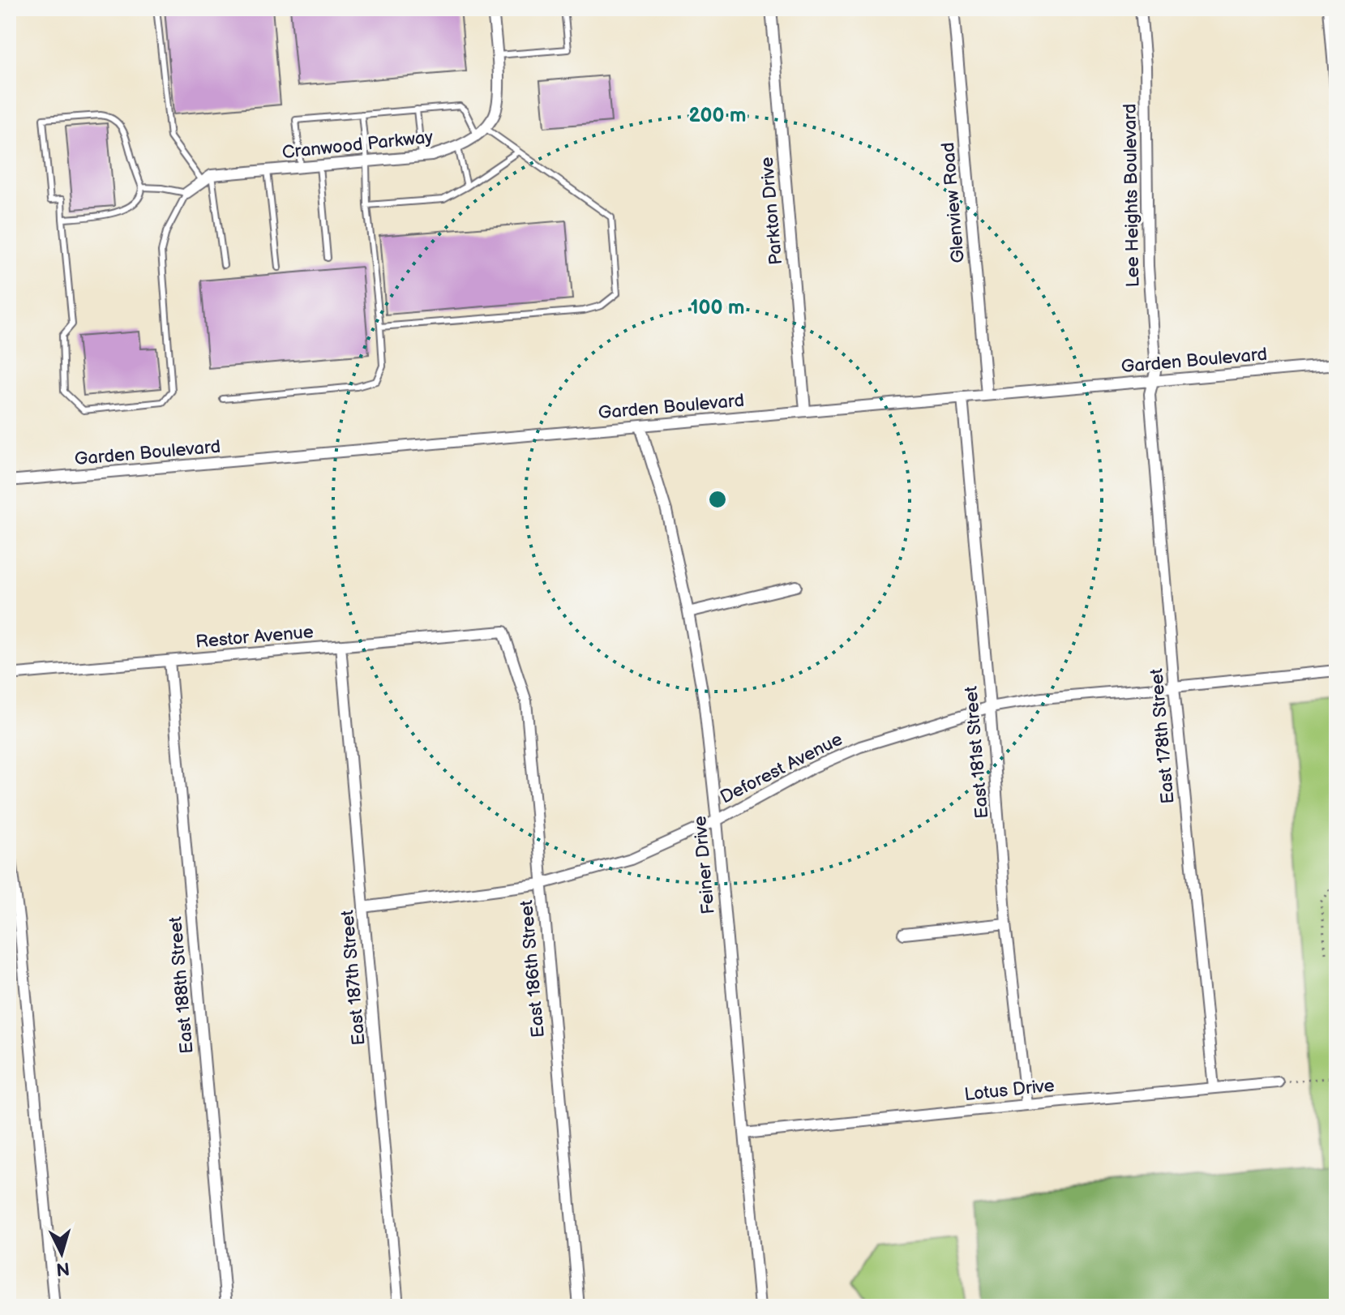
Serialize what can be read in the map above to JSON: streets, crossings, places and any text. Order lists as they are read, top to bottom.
{
  "streets": {
    "street": [
      "Cranwood Parkway",
      "Lee Heights Boulevard",
      "Glenview Road",
      "Parkton Drive",
      "Garden Boulevard",
      "Restor Avenue",
      "East 178th Street",
      "East 181st Street",
      "Deforest Avenue",
      "Feiner Drive",
      "East 186th Street",
      "East 187th Street",
      "East 188th Street",
      "Lotus Drive"
    ]
  },
  "crossings": [
    ["Lee Heights Boulevard", "Garden Boulevard"],
    ["Lee Heights Boulevard", "East 178th Street"],
    ["Glenview Road", "Garden Boulevard"],
    ["Parkton Drive", "Garden Boulevard"],
    ["Garden Boulevard", "East 178th Street"],
    ["Garden Boulevard", "East 181st Street"],
    ["Garden Boulevard", "Feiner Drive"],
    ["Restor Avenue", "East 186th Street"],
    ["Restor Avenue", "East 187th Street"],
    ["Restor Avenue", "East 188th Street"],
    ["East 178th Street", "Deforest Avenue"],
    ["East 178th Street", "Lotus Drive"],
    ["East 181st Street", "Deforest Avenue"],
    ["East 181st Street", "Lotus Drive"],
    ["Deforest Avenue", "Feiner Drive"],
    ["Deforest Avenue", "East 186th Street"],
    ["Deforest Avenue", "East 187th Street"],
    ["Feiner Drive", "Lotus Drive"]
  ],
  "north": "bottom",
  "rings": ["200 m", "100 m"]
}
